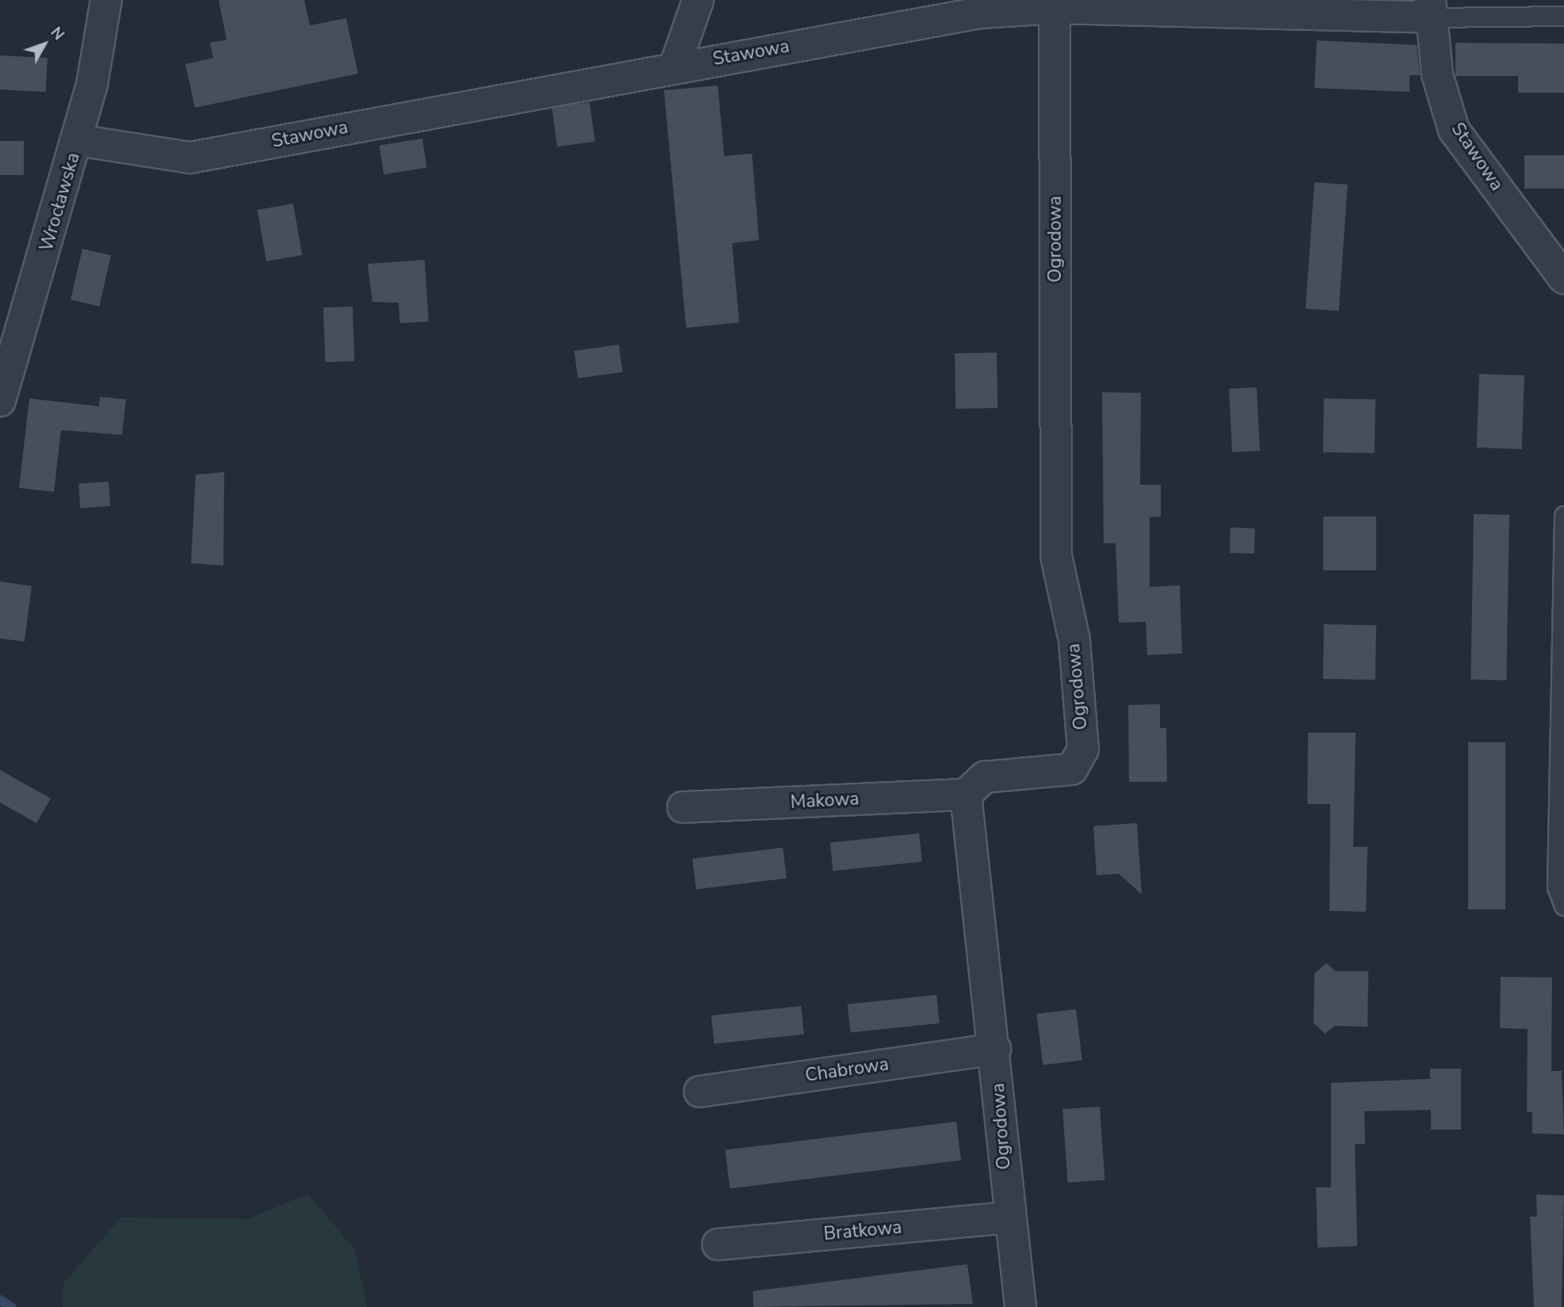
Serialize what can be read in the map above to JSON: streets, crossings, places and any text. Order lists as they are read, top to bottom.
{
  "streets": {
    "street": [
      "Stawowa",
      "Wrocławska",
      "Ogrodowa",
      "Makowa",
      "Chabrowa",
      "Bratkowa"
    ]
  },
  "crossings": [
    ["Stawowa", "Wrocławska"],
    ["Stawowa", "Ogrodowa"],
    ["Ogrodowa", "Makowa"],
    ["Ogrodowa", "Chabrowa"],
    ["Ogrodowa", "Bratkowa"]
  ],
  "north": "top right"
}
